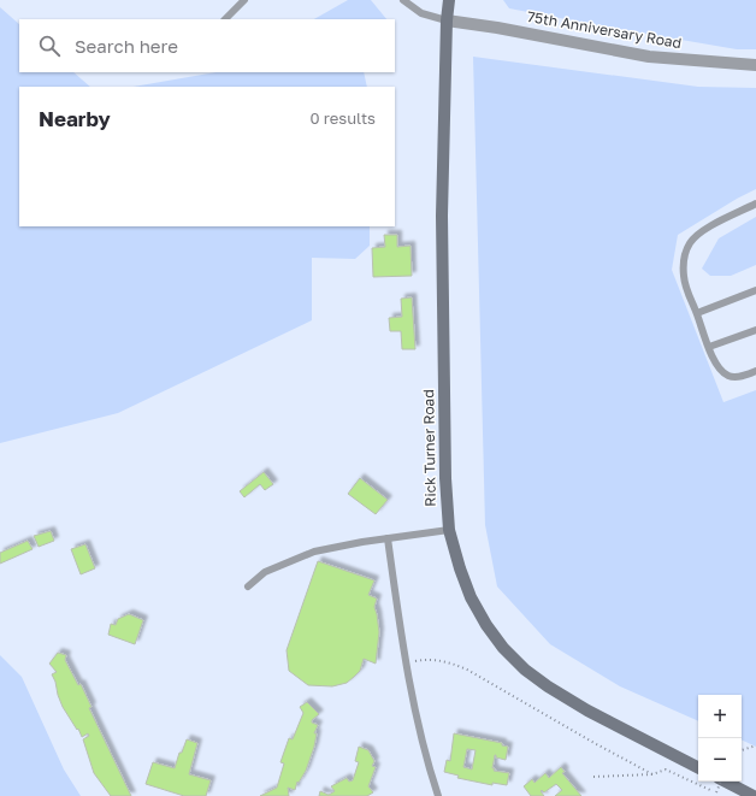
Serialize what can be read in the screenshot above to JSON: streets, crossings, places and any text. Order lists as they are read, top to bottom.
{
  "streets": {
    "main road": ["Rick Turner Road"],
    "street": ["75th Anniversary Road"]
  },
  "crossings": [
    ["75th Anniversary Road", "Rick Turner Road"]
  ],
  "page": {
    "search": "Search here",
    "heading": ["Nearby", "0 results"],
    "map_buttons": ["+", "−"]
  }
}
